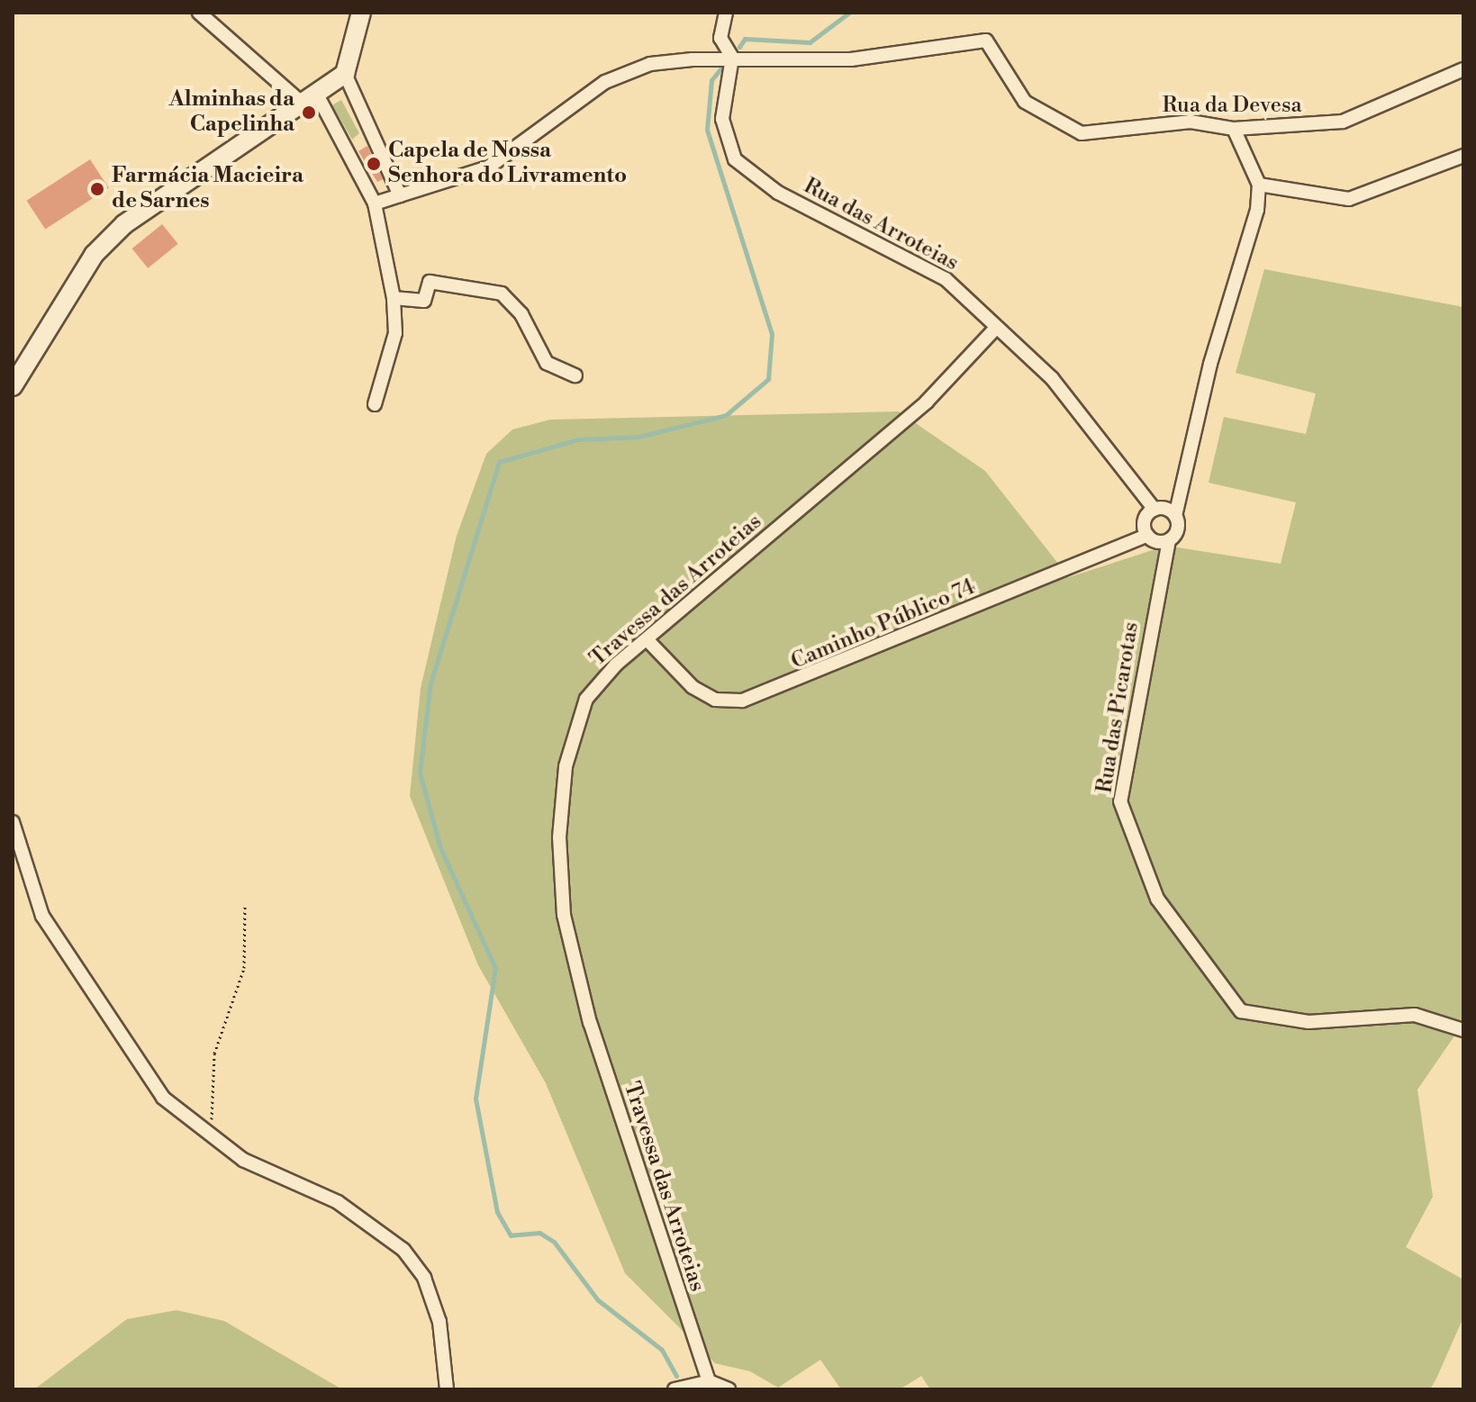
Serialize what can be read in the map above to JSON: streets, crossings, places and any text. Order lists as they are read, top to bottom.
{
  "streets": {
    "street": [
      "Rua da Devesa",
      "Rua das Arroteias",
      "Travessa das Arroteias",
      "Caminho Público 74",
      "Rua das Picarotas"
    ]
  },
  "crossings": [
    ["Rua da Devesa", "Rua das Arroteias"],
    ["Rua das Arroteias", "Travessa das Arroteias"],
    ["Rua das Arroteias", "Caminho Público 74"],
    ["Rua das Arroteias", "Rua das Picarotas"],
    ["Travessa das Arroteias", "Caminho Público 74"],
    ["Caminho Público 74", "Rua das Picarotas"]
  ],
  "places": ["Alminhas da Capelinha", "Capela de Nossa Senhora do Livramento", "Farmácia Macieira de Sarnes"]
}
